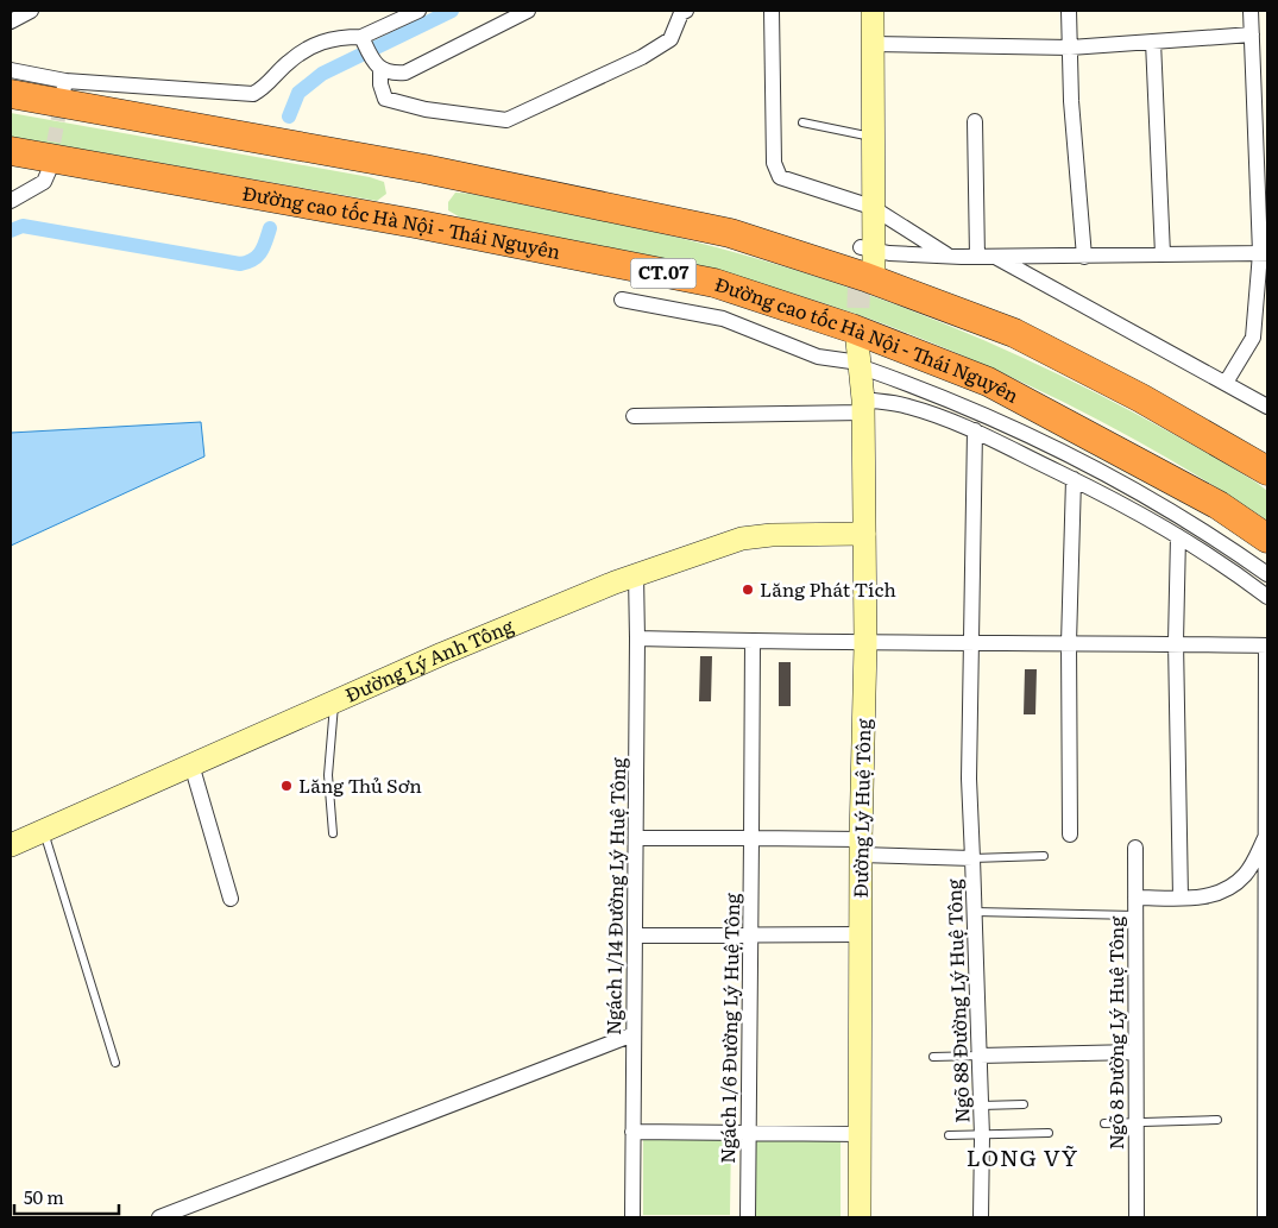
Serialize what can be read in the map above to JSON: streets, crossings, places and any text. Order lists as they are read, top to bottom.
{
  "streets": {
    "highway": ["Đường cao tốc Hà Nội - Thái Nguyên", "CT.07"],
    "main road": ["Đường Lý Anh Tông", "Đường Lý Huệ Tông"],
    "street": [
      "Ngách 1/14 Đường Lý Huệ Tông",
      "Ngõ 88 Đường Lý Huệ Tông",
      "Ngách 1/6 Đường Lý Huệ Tông",
      "Ngõ 8 Đường Lý Huệ Tông"
    ]
  },
  "crossings": [
    ["Đường Lý Anh Tông", "Đường Lý Huệ Tông"],
    ["Đường Lý Anh Tông", "Ngách 1/14 Đường Lý Huệ Tông"],
    ["Đường Lý Huệ Tông", "Ngõ 88 Đường Lý Huệ Tông"],
    ["Ngách 1/14 Đường Lý Huệ Tông", "Ngõ 88 Đường Lý Huệ Tông"],
    ["Ngõ 88 Đường Lý Huệ Tông", "Ngách 1/6 Đường Lý Huệ Tông"]
  ],
  "districts": ["LONG VỸ"],
  "places": ["Lăng Phát Tích", "Lăng Thủ Sơn"],
  "scale_bar": "50 m"
}
